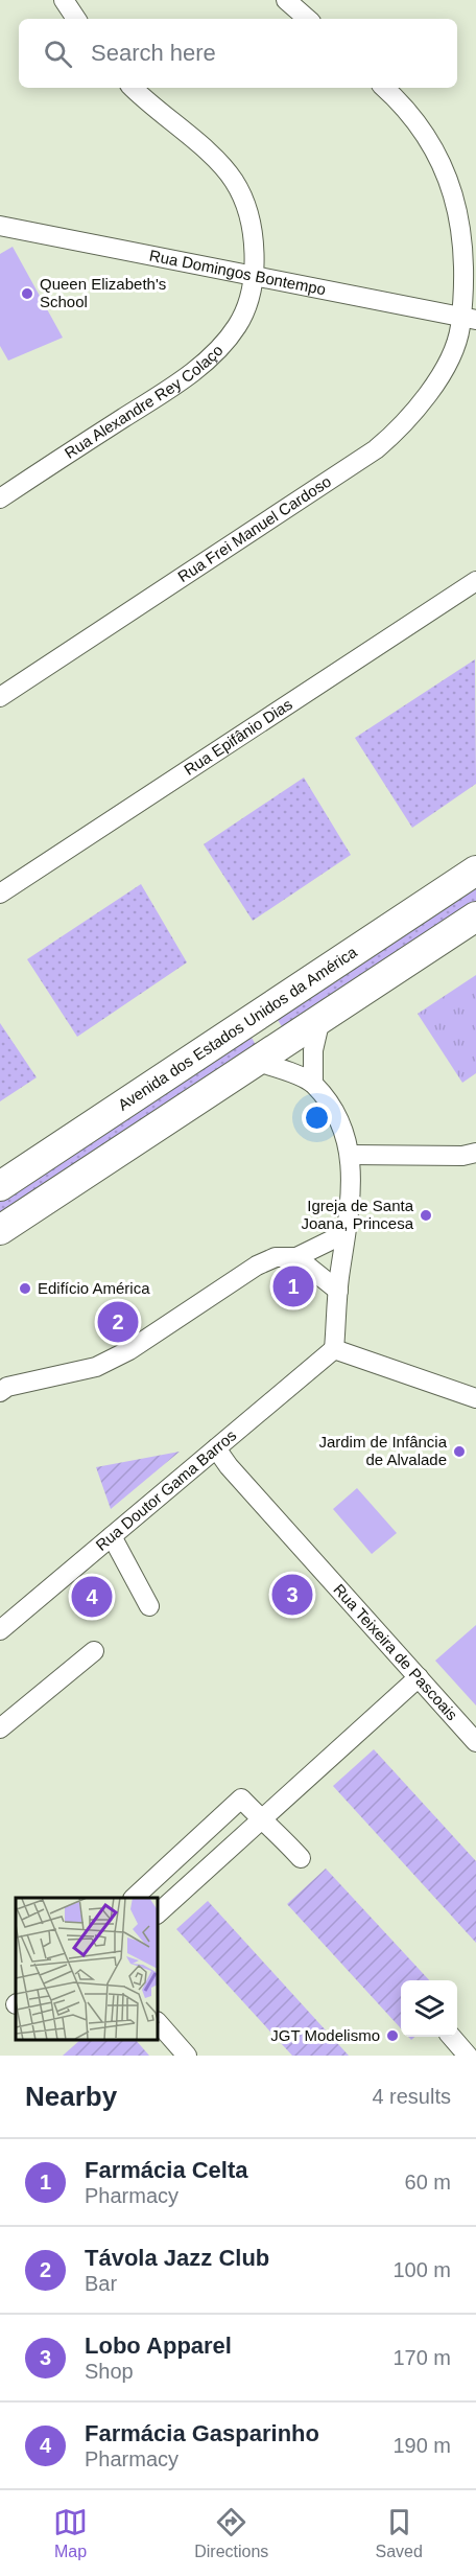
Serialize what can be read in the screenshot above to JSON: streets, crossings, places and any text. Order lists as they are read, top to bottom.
{
  "streets": {
    "main road": ["Avenida dos Estados Unidos da América"],
    "street": [
      "Rua Domingos Bontempo",
      "Rua Alexandre Rey Colaço",
      "Rua Frei Manuel Cardoso",
      "Rua Epifânio Dias",
      "Rua Doutor Gama Barros",
      "Rua Teixeira de Pascoais"
    ]
  },
  "crossings": [
    ["Rua Domingos Bontempo", "Rua Alexandre Rey Colaço"],
    ["Rua Domingos Bontempo", "Rua Frei Manuel Cardoso"],
    ["Rua Doutor Gama Barros", "Rua Teixeira de Pascoais"]
  ],
  "places": [
    "Queen Elizabeth's School",
    "Igreja de Santa Joana, Princesa",
    "Edifício América",
    "Jardim de Infância de Alvalade",
    "JGT Modelismo"
  ],
  "page": {
    "search": "Search here",
    "pins": [
      "1",
      "2",
      "3",
      "4"
    ],
    "heading": ["Nearby", "4 results"],
    "list": [
      {
        "mark": "1",
        "name": "Farmácia Celta",
        "note": "Pharmacy",
        "value": "60 m"
      },
      {
        "mark": "2",
        "name": "Távola Jazz Club",
        "note": "Bar",
        "value": "100 m"
      },
      {
        "mark": "3",
        "name": "Lobo Apparel",
        "note": "Shop",
        "value": "170 m"
      },
      {
        "mark": "4",
        "name": "Farmácia Gasparinho",
        "note": "Pharmacy",
        "value": "190 m"
      }
    ],
    "nav": ["Map", "Directions", "Saved"]
  }
}
